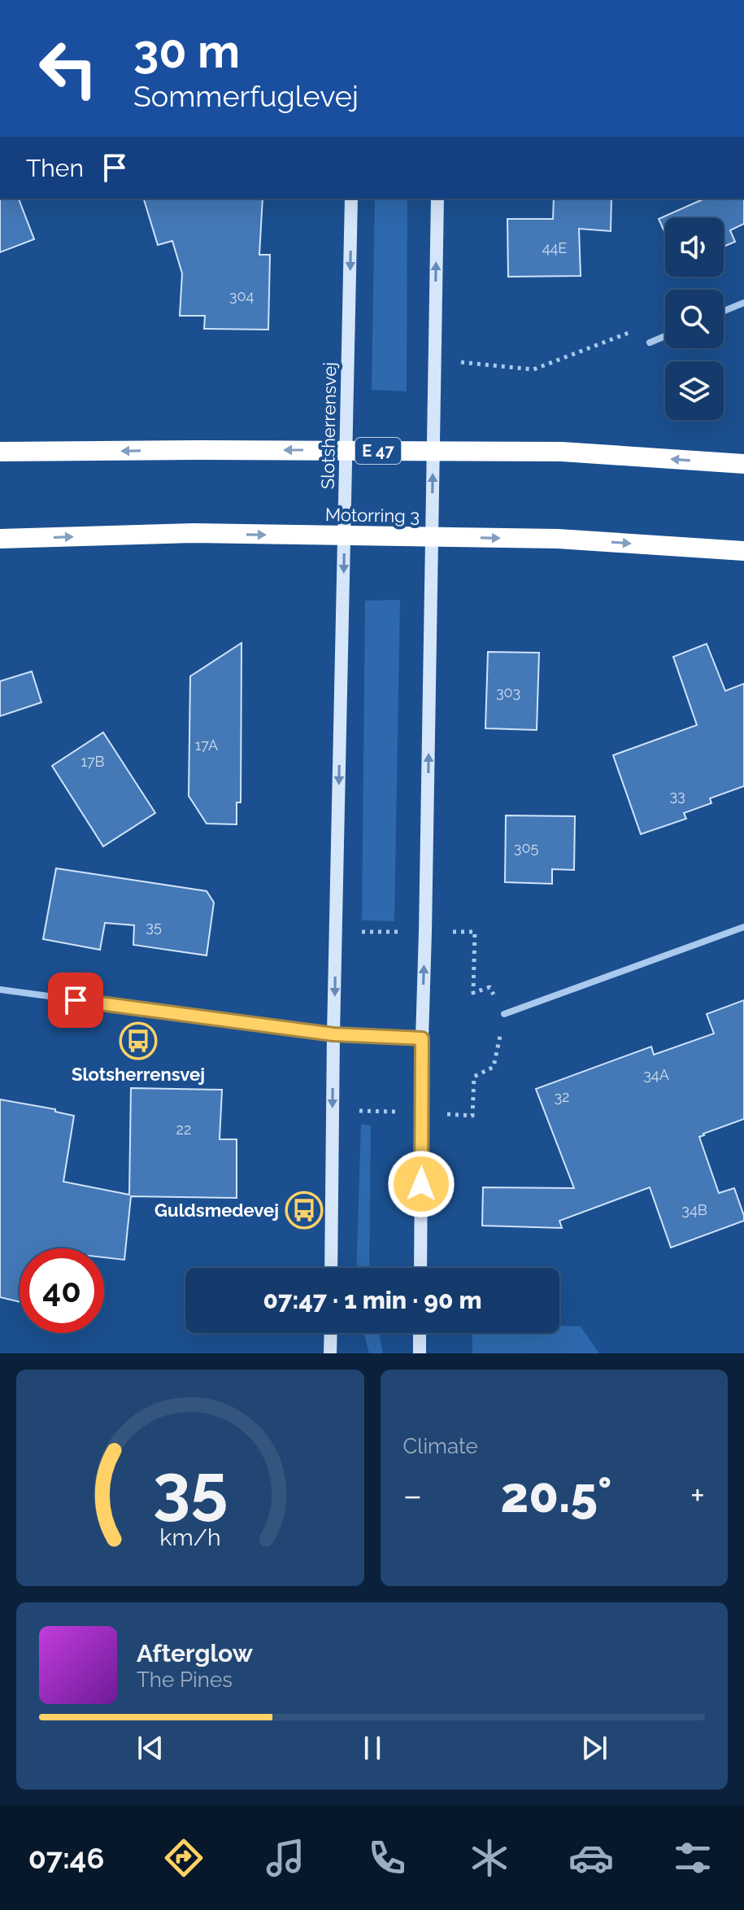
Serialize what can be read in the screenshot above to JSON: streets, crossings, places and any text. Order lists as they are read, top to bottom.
{
  "streets": {
    "highway": ["E 47", "Motorring 3"],
    "street": ["Slotsherrensvej"]
  },
  "places": {
    "bus stop": ["Slotsherrensvej", "Guldsmedevej"]
  },
  "house_numbers": [
    "44E",
    "304",
    "303",
    "17A",
    "17B",
    "33",
    "305",
    "35",
    "34A",
    "32",
    "22",
    "34B"
  ],
  "page": {
    "turn": ["30 m", "Sommerfuglevej"],
    "then": "Then",
    "limit": "40",
    "trip": "07:47 · 1 min · 90 m",
    "tile": "Climate",
    "heat": ["−", "20.5°", "+"],
    "song": ["Afterglow", "The Pines"],
    "tabs": "07:46",
    "gauge": ["35", "km/h"]
  }
}
